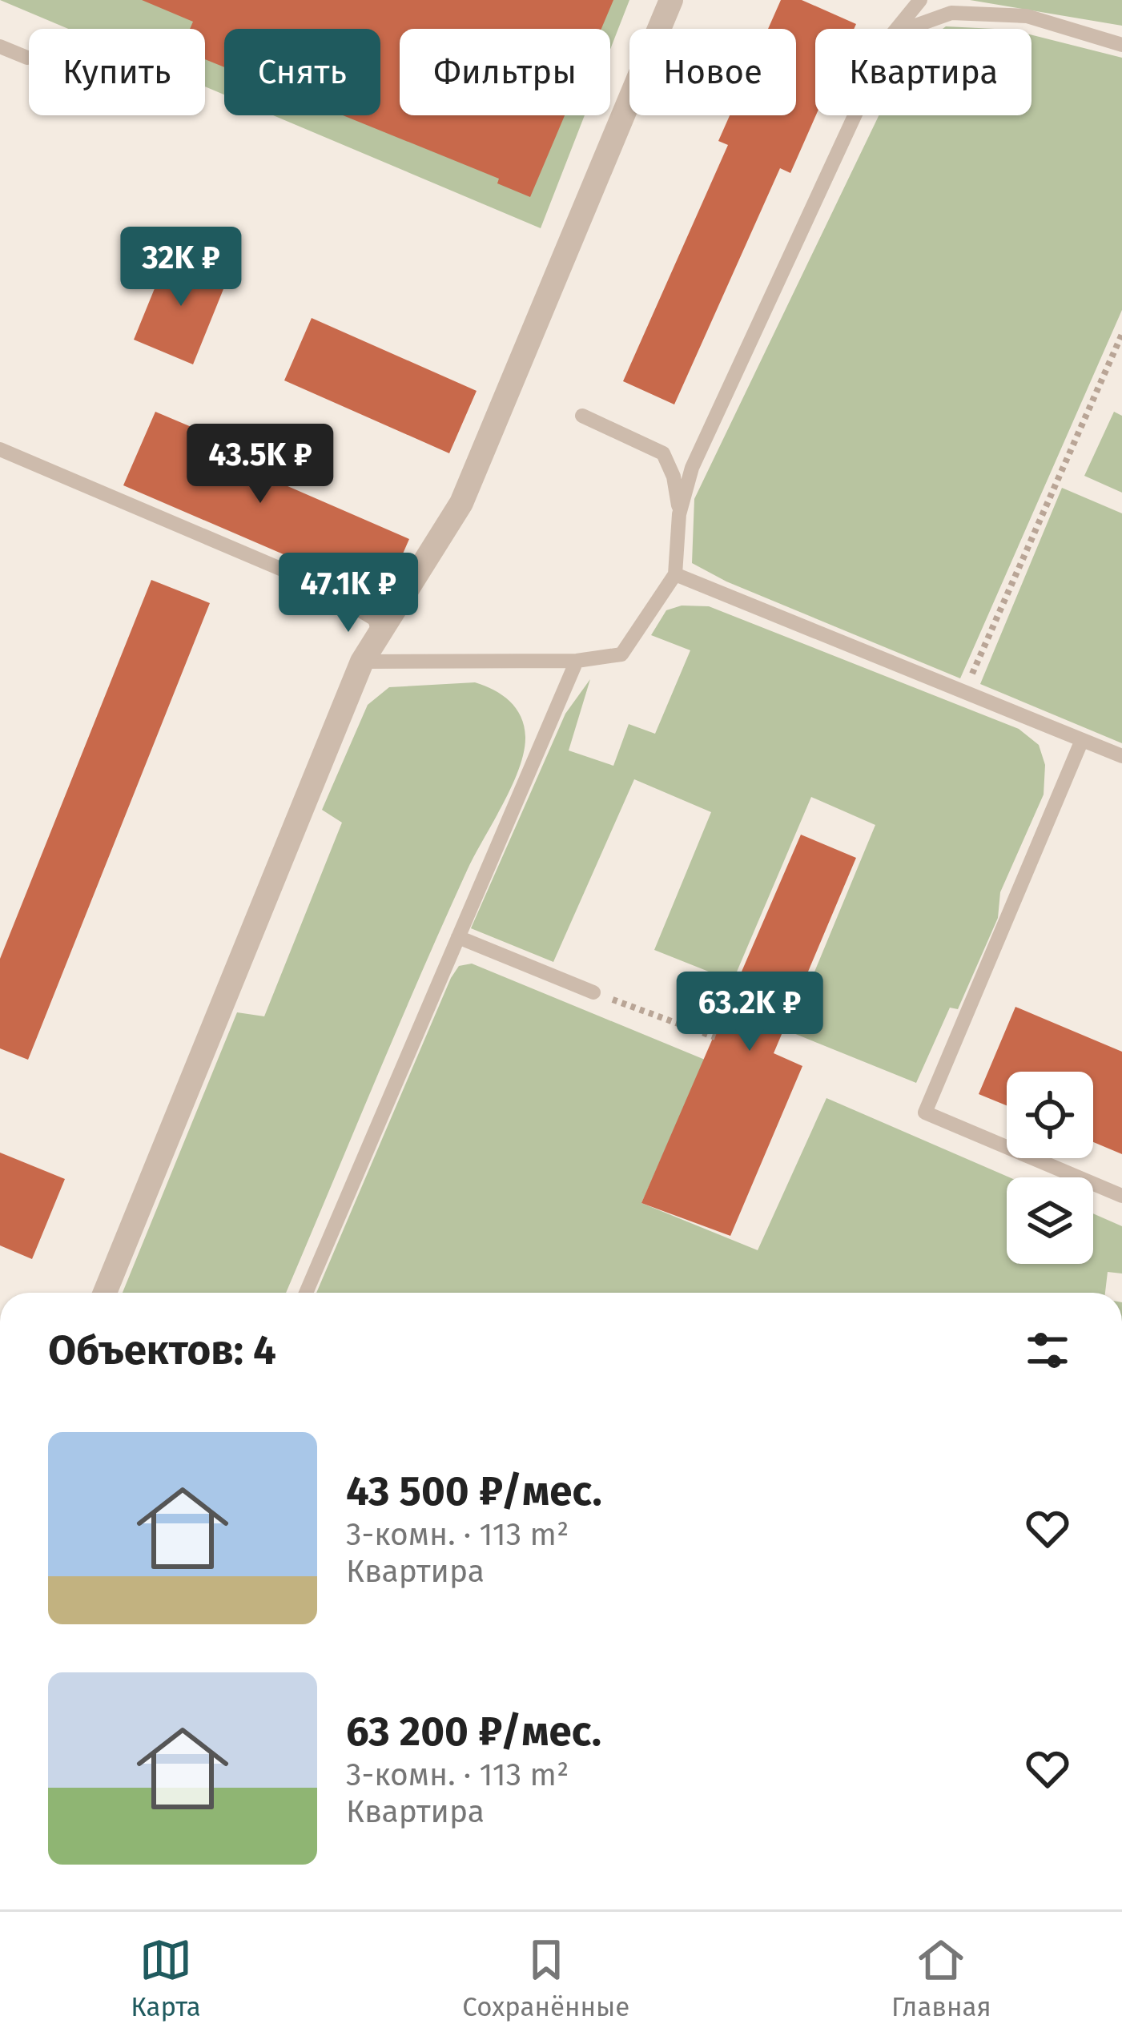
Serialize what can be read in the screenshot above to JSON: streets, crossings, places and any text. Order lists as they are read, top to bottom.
{
  "page": {
    "chip": [
      "Купить",
      "Снять",
      "Фильтры",
      "Новое",
      "Квартира"
    ],
    "price": [
      "32K ₽",
      "43.5K ₽",
      "47.1K ₽",
      "63.2K ₽"
    ],
    "heading": "Объектов: 4",
    "list": [
      {
        "name": "43 500 ₽/мес.",
        "note": "3-комн. · 113 m² · Квартира"
      },
      {
        "name": "63 200 ₽/мес.",
        "note": "3-комн. · 113 m² · Квартира"
      }
    ],
    "tabs": ["Карта", "Сохранённые", "Главная"]
  }
}
